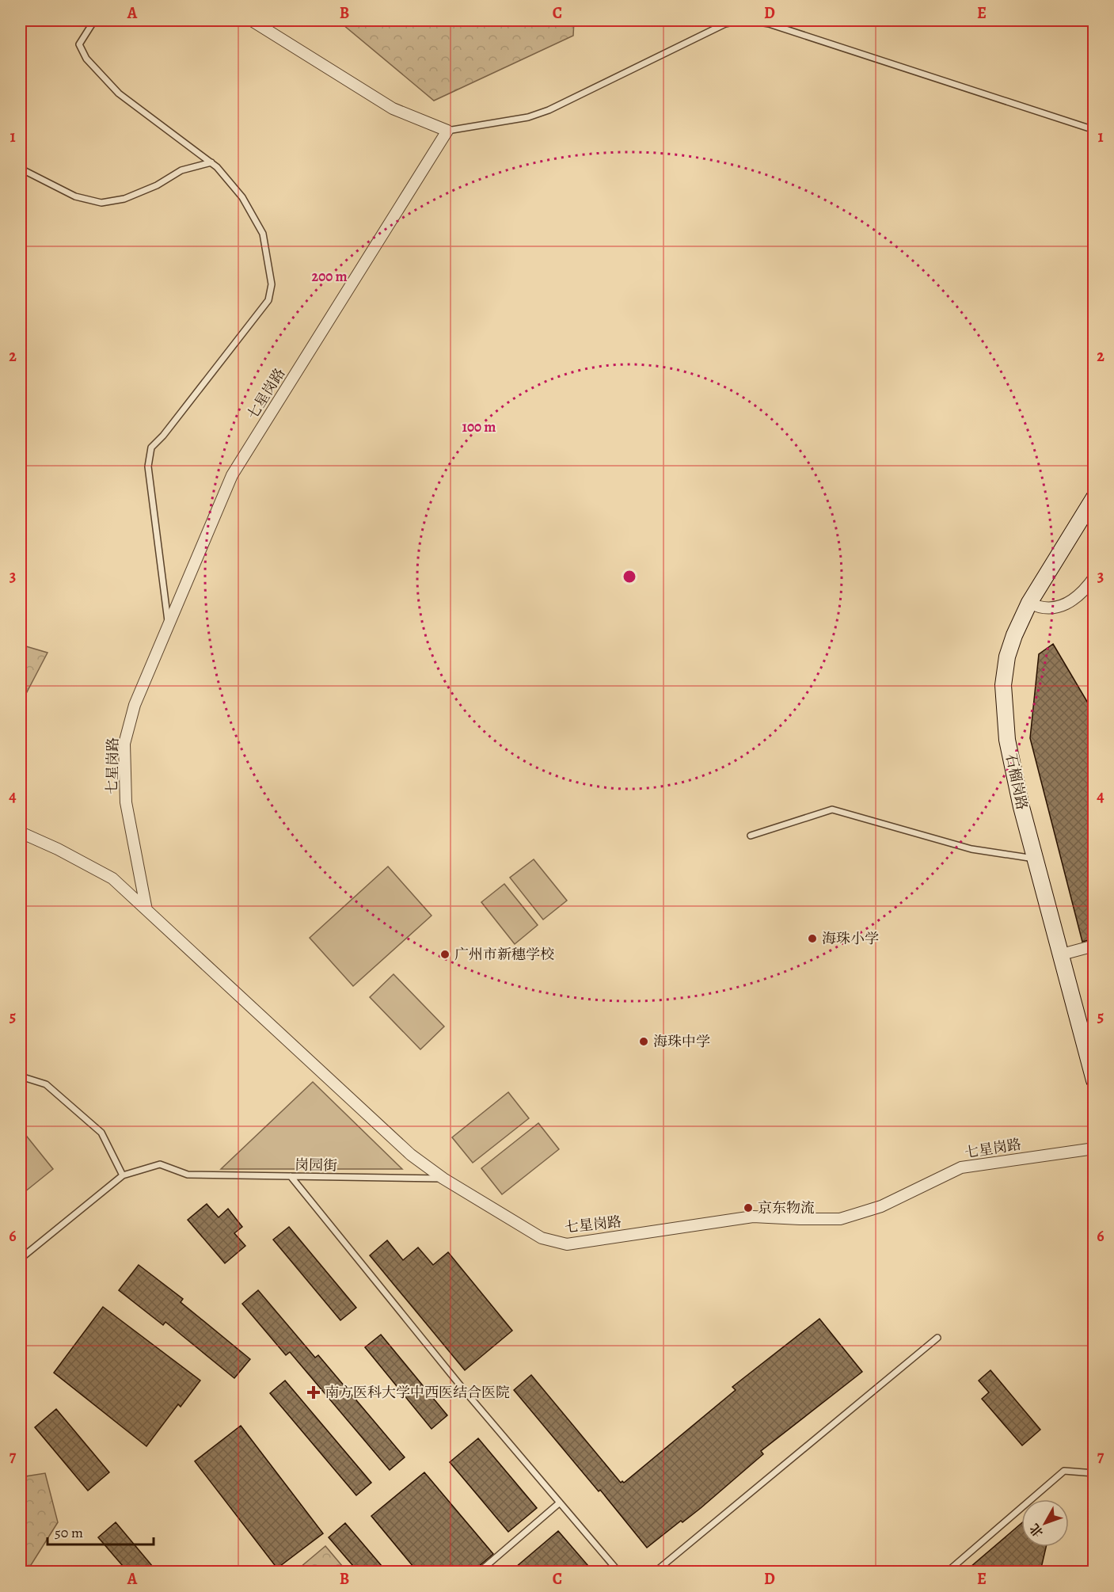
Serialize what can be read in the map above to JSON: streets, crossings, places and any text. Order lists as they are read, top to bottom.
{
  "streets": {
    "main road": ["石榴岗路"],
    "street": ["七星岗路"],
    "lane": ["岗园街"]
  },
  "crossings": [
    ["七星岗路", "岗园街"]
  ],
  "places": {
    "other": [
      "海珠小学",
      "广州市新穗学校",
      "海珠中学",
      "京东物流"
    ],
    "health": ["南方医科大学中西医结合医院"]
  },
  "scale_bar": "50 m",
  "north": "bottom left",
  "grid": {
    "columns": [
      "A",
      "B",
      "C",
      "D",
      "E"
    ],
    "rows": [
      "1",
      "2",
      "3",
      "4",
      "5",
      "6",
      "7"
    ]
  },
  "rings": ["200 m", "100 m"]
}
